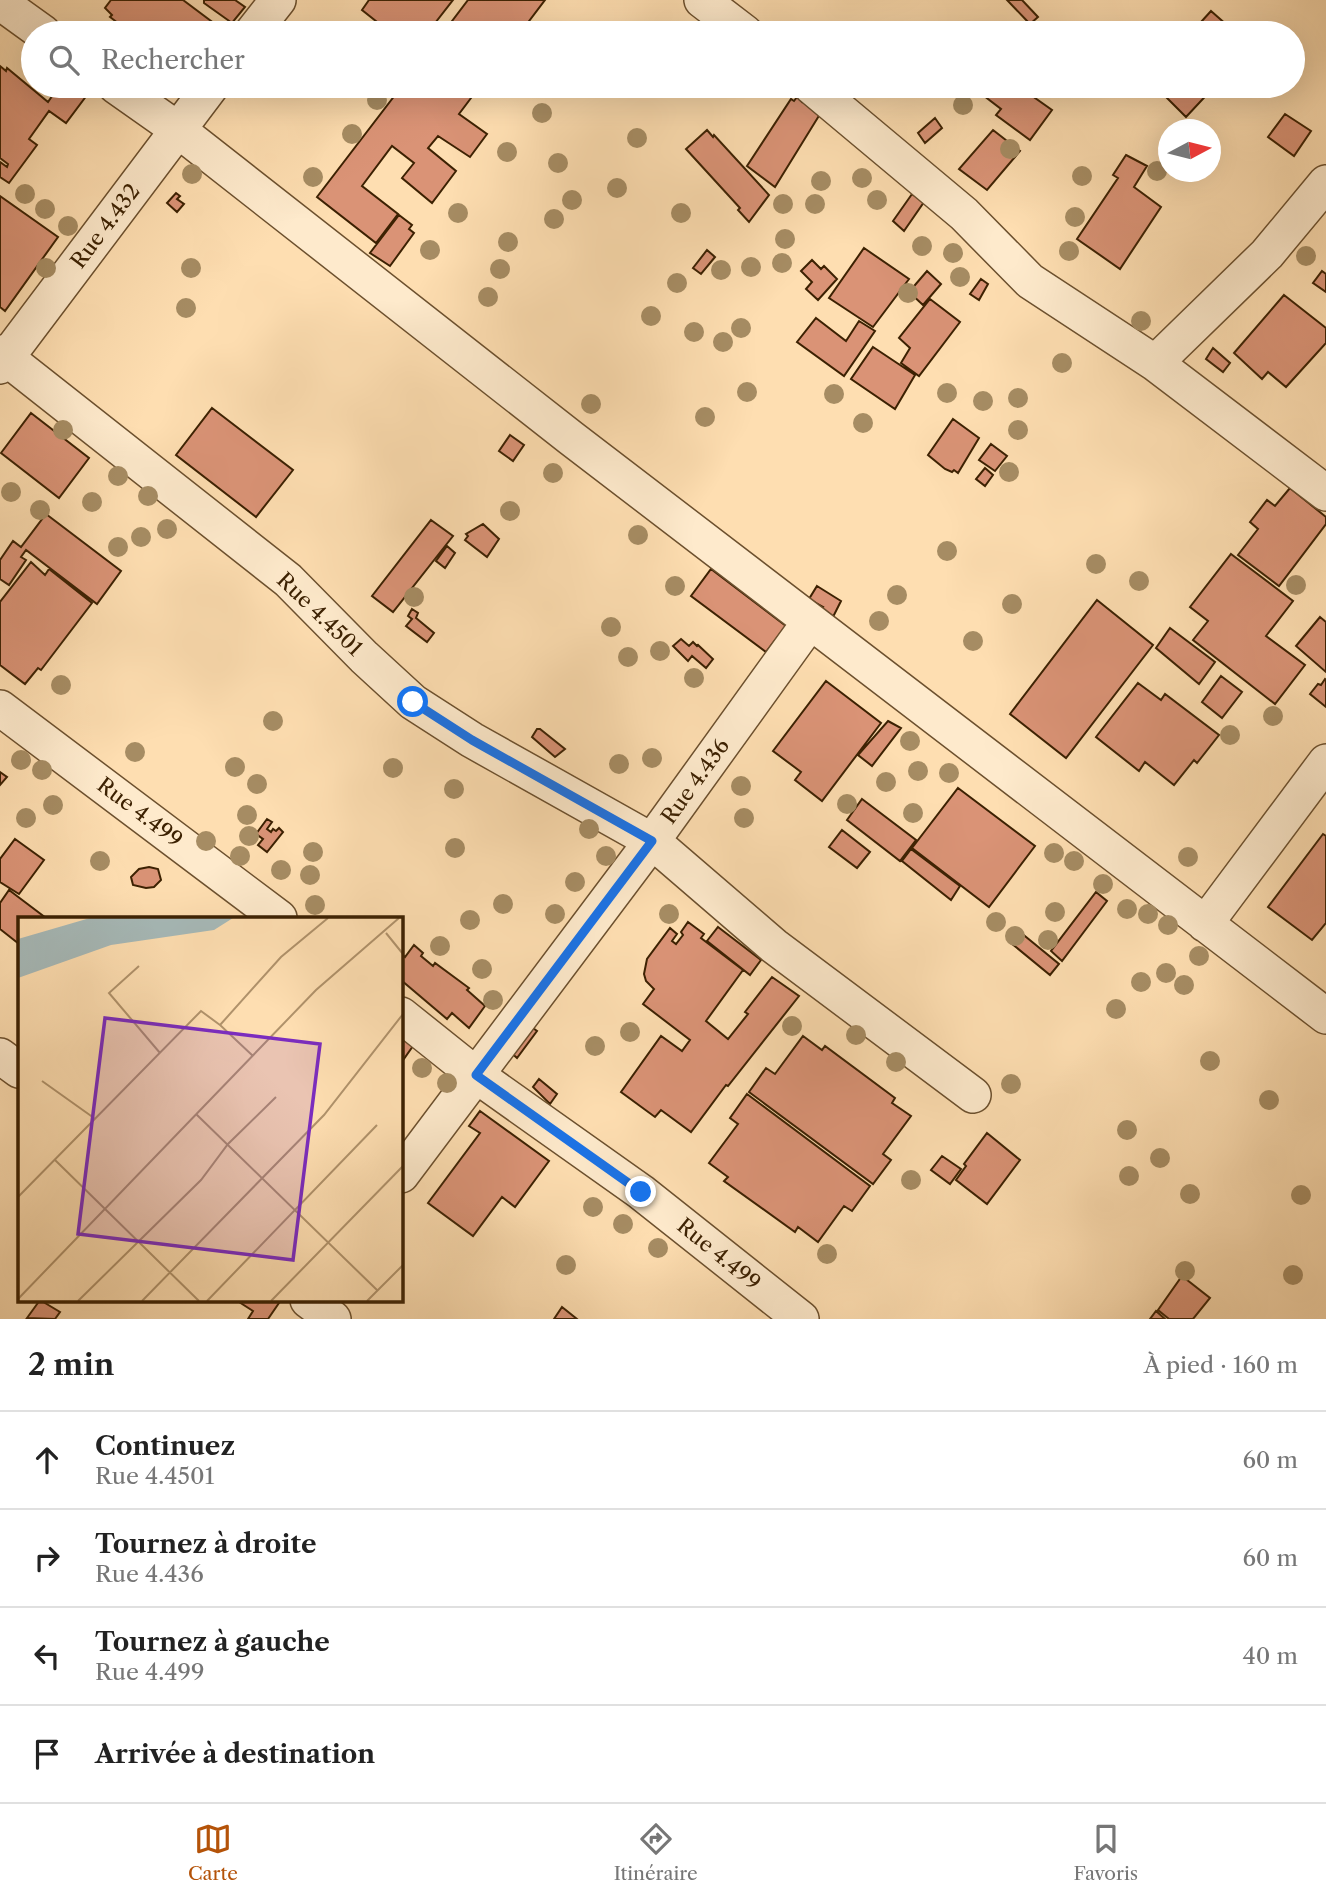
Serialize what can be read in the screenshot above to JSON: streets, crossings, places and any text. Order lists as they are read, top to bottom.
{
  "streets": {
    "street": [
      "Rue 4.432",
      "Rue 4.4501",
      "Rue 4.436",
      "Rue 4.499"
    ]
  },
  "crossings": [
    ["Rue 4.432", "Rue 4.4501"],
    ["Rue 4.4501", "Rue 4.436"],
    ["Rue 4.436", "Rue 4.499"]
  ],
  "north": "right",
  "page": {
    "search": "Rechercher",
    "heading": ["2 min", "À pied · 160 m"],
    "list": [
      ["Continuez", "Rue 4.4501", "60 m"],
      ["Tournez à droite", "Rue 4.436", "60 m"],
      ["Tournez à gauche", "Rue 4.499", "40 m"],
      "Arrivée à destination"
    ],
    "nav": ["Carte", "Itinéraire", "Favoris"]
  }
}
